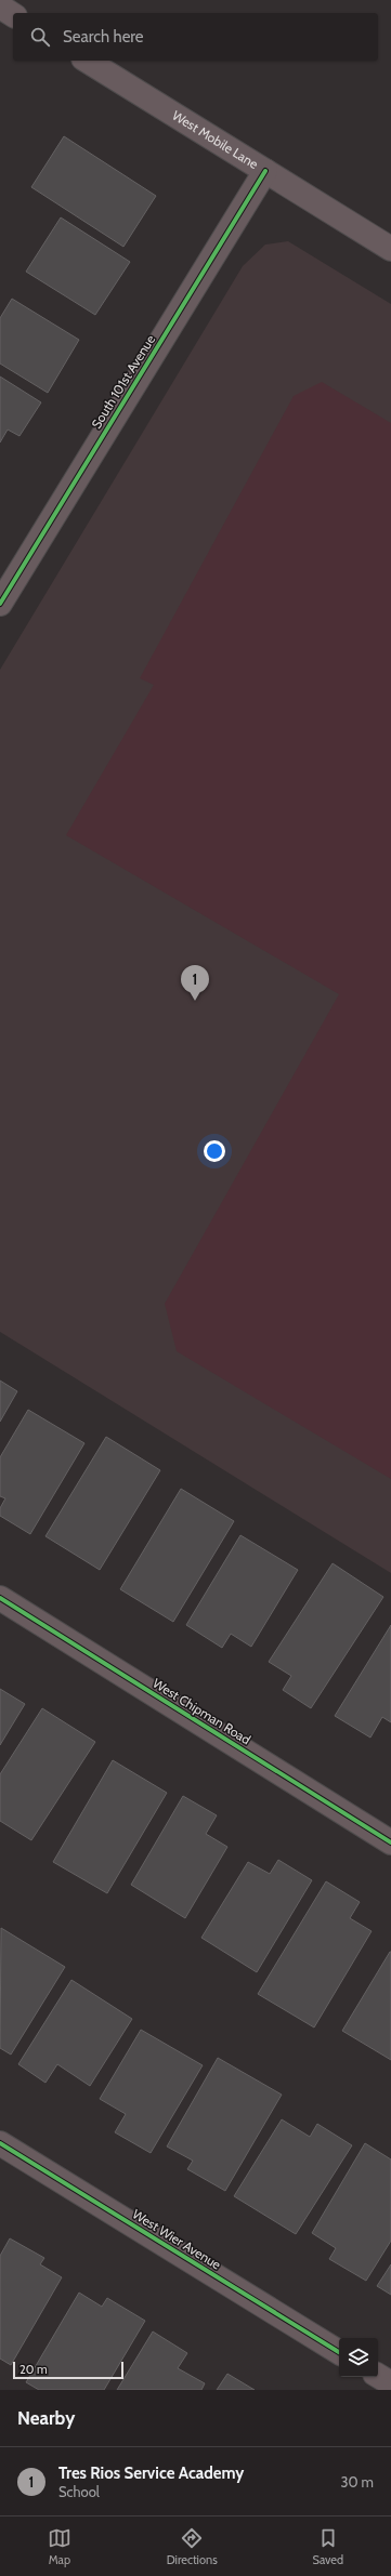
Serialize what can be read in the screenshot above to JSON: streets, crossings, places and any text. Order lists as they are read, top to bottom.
{
  "streets": {
    "street": [
      "West Mobile Lane",
      "South 101st Avenue",
      "West Chipman Road",
      "West Wier Avenue"
    ]
  },
  "crossings": [
    ["West Mobile Lane", "South 101st Avenue"]
  ],
  "scale_bar": "20 m",
  "page": {
    "search": "Search here",
    "pins": "1",
    "scale": "20 m",
    "heading": "Nearby",
    "list": [
      {
        "mark": "1",
        "name": "Tres Rios Service Academy",
        "note": "School",
        "value": "30 m"
      }
    ],
    "nav": ["Map", "Directions", "Saved"]
  }
}
